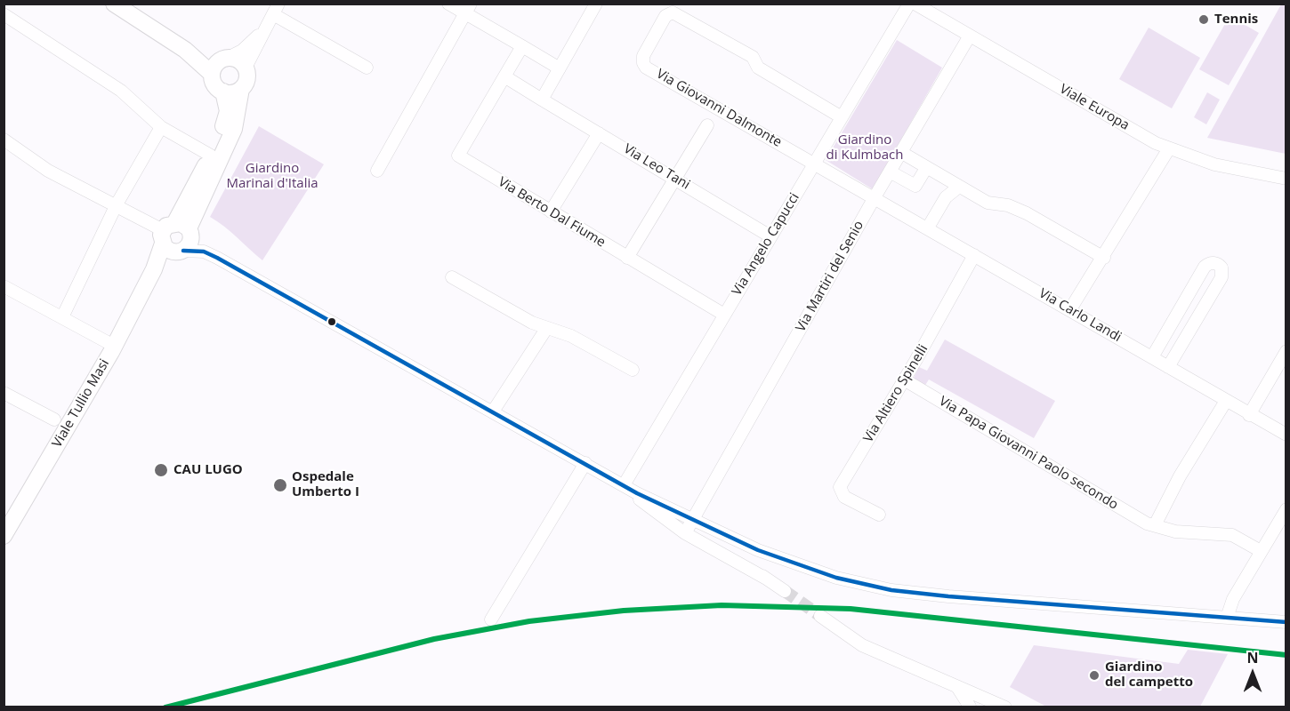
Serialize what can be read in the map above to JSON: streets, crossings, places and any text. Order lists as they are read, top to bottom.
{
  "streets": {
    "main road": ["Viale Tullio Masi"],
    "street": [
      "Viale Europa",
      "Via Giovanni Dalmonte",
      "Via Leo Tani",
      "Via Berto Dal Fiume",
      "Via Angelo Capucci",
      "Via Martiri del Senio",
      "Via Carlo Landi",
      "Via Altiero Spinelli",
      "Via Papa Giovanni Paolo secondo"
    ]
  },
  "crossings": [
    ["Viale Europa", "Via Martiri del Senio"],
    ["Via Giovanni Dalmonte", "Via Angelo Capucci"],
    ["Via Giovanni Dalmonte", "Via Martiri del Senio"],
    ["Via Giovanni Dalmonte", "Via Carlo Landi"],
    ["Via Leo Tani", "Via Berto Dal Fiume"],
    ["Via Leo Tani", "Via Angelo Capucci"],
    ["Via Berto Dal Fiume", "Via Angelo Capucci"],
    ["Via Martiri del Senio", "Via Carlo Landi"],
    ["Via Carlo Landi", "Via Altiero Spinelli"],
    ["Via Altiero Spinelli", "Via Papa Giovanni Paolo secondo"]
  ],
  "parks": ["Giardino di Kulmbach", "Giardino Marinai d'Italia"],
  "places": [
    "Tennis",
    "CAU LUGO",
    "Ospedale Umberto I",
    "Giardino del campetto"
  ],
  "north": "top"
}
